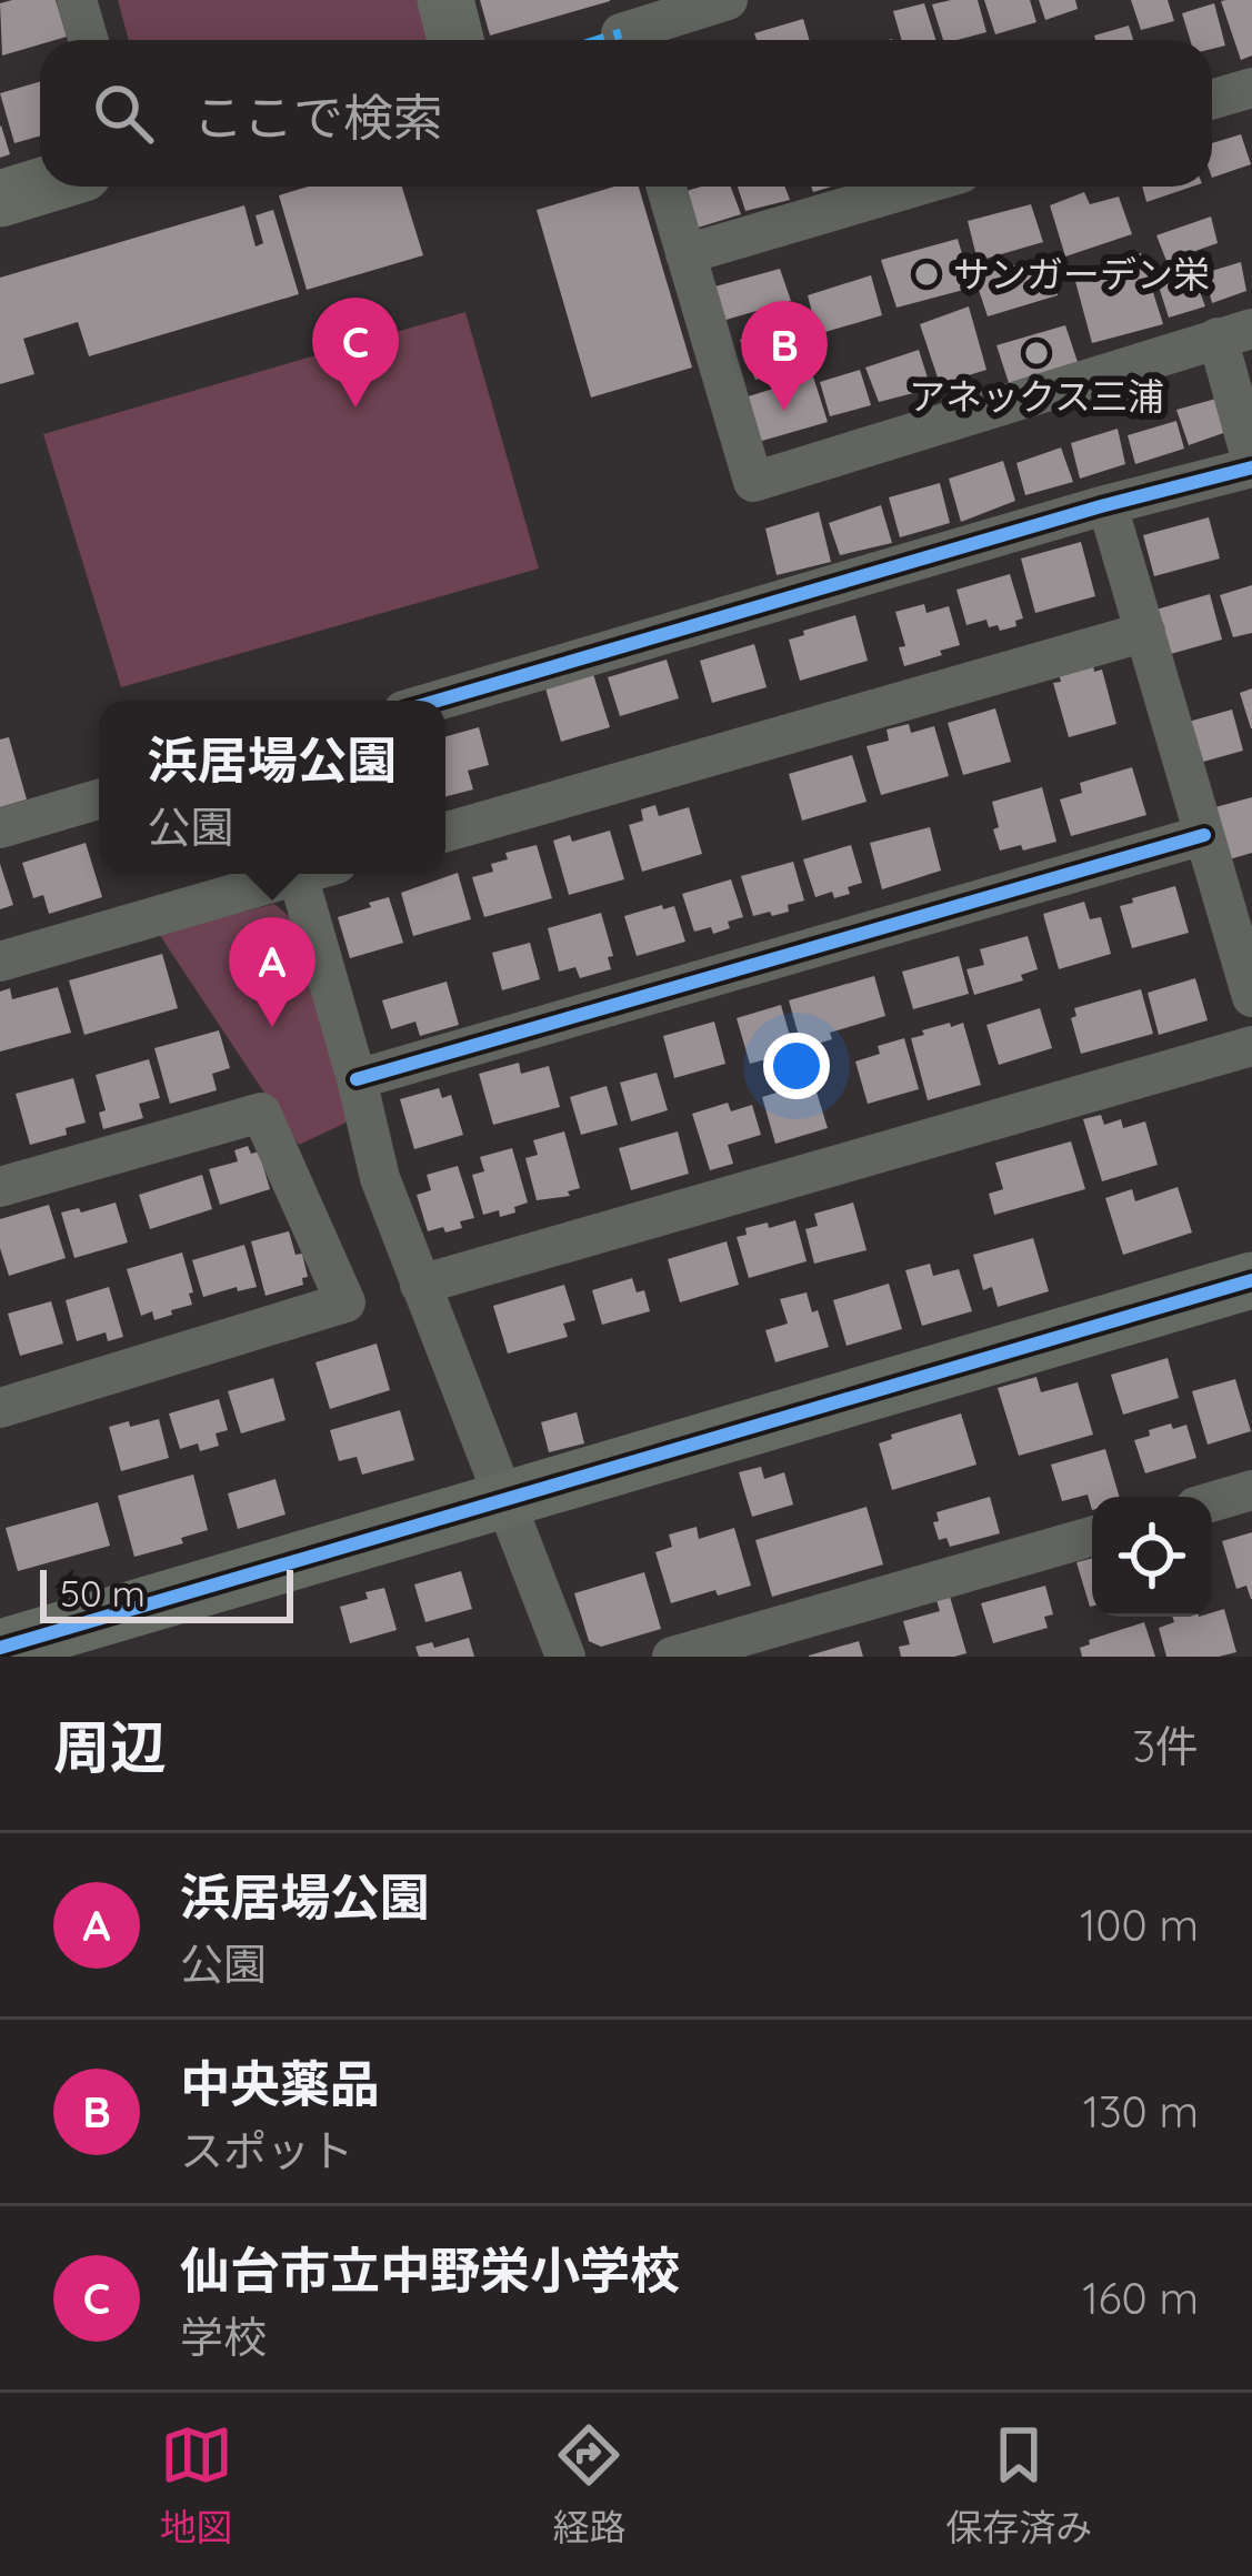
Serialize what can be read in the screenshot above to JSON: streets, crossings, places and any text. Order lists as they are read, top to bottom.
{
  "places": ["サンガーデン栄", "アネックス三浦"],
  "scale_bar": "50 m",
  "page": {
    "search": "ここで検索",
    "pins": ["C", "B", "A"],
    "popup": ["浜居場公園", "公園"],
    "scale": "50 m",
    "heading": ["周辺", "3件"],
    "list": [
      {
        "mark": "A",
        "name": "浜居場公園",
        "note": "公園",
        "value": "100 m"
      },
      {
        "mark": "B",
        "name": "中央薬品",
        "note": "スポット",
        "value": "130 m"
      },
      {
        "mark": "C",
        "name": "仙台市立中野栄小学校",
        "note": "学校",
        "value": "160 m"
      }
    ],
    "nav": ["地図", "経路", "保存済み"]
  }
}
